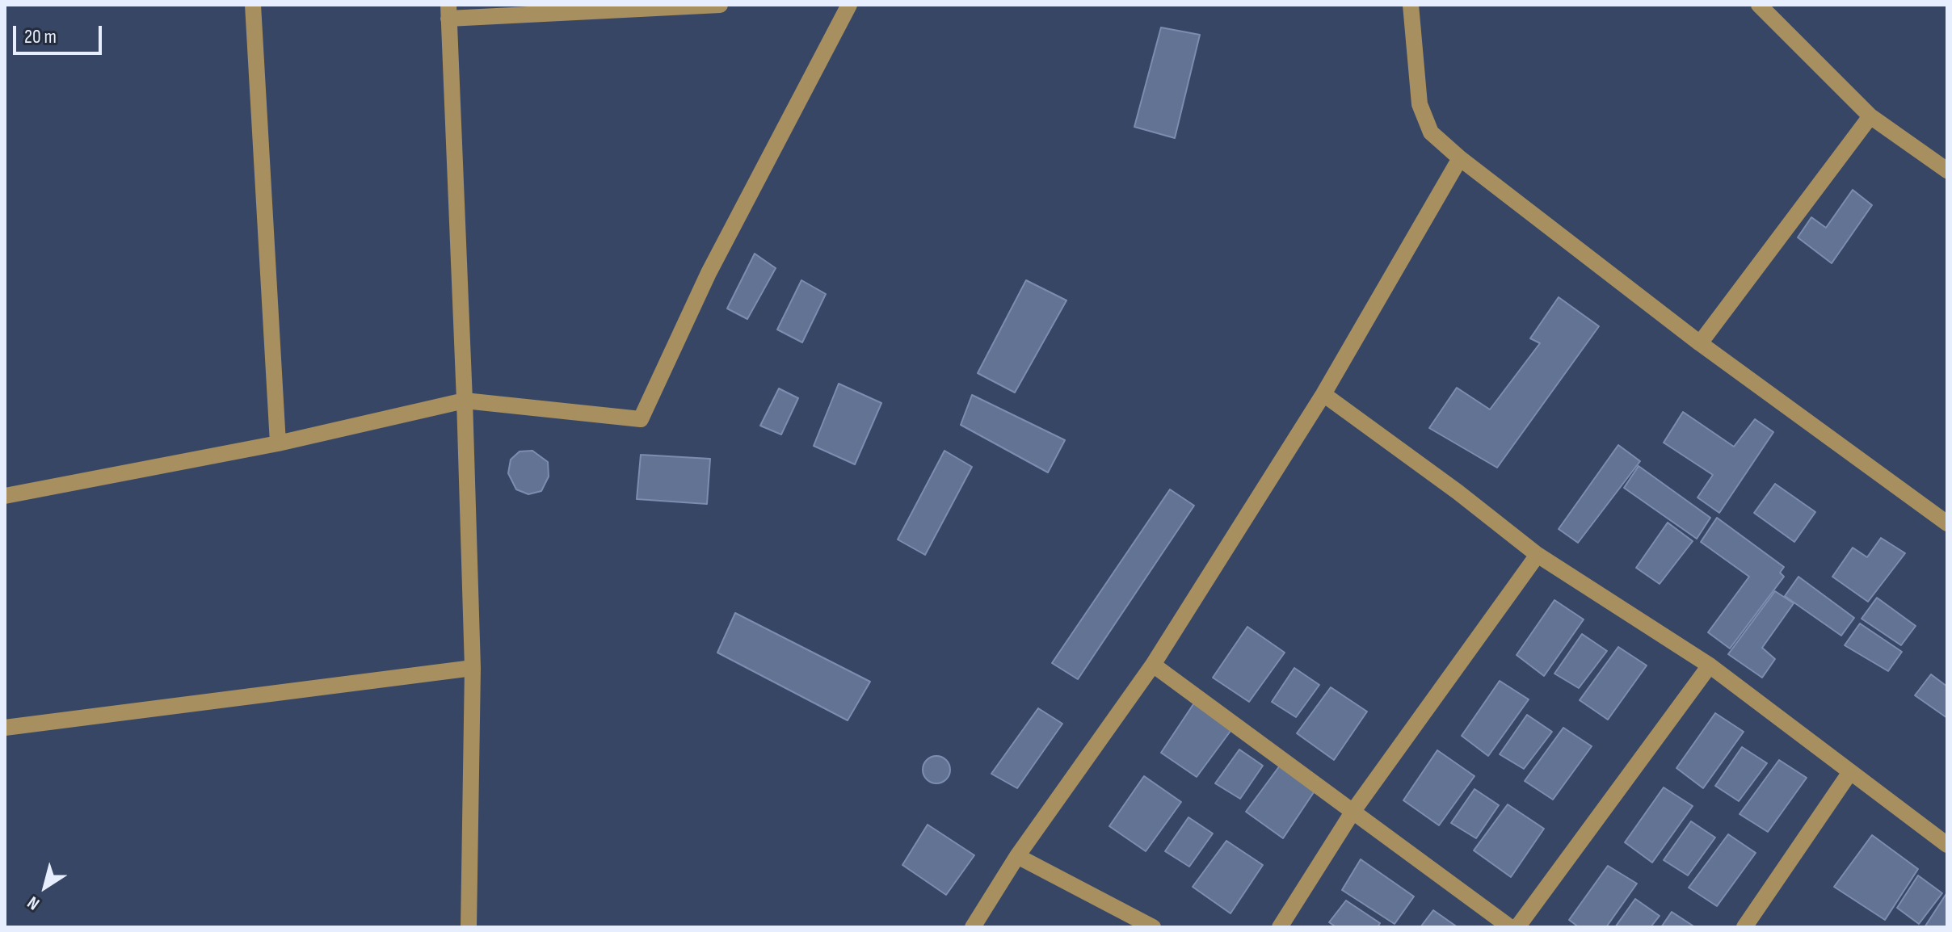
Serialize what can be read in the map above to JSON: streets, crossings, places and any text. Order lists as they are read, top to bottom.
{
  "scale_bar": "20 m",
  "north": "bottom left"
}
